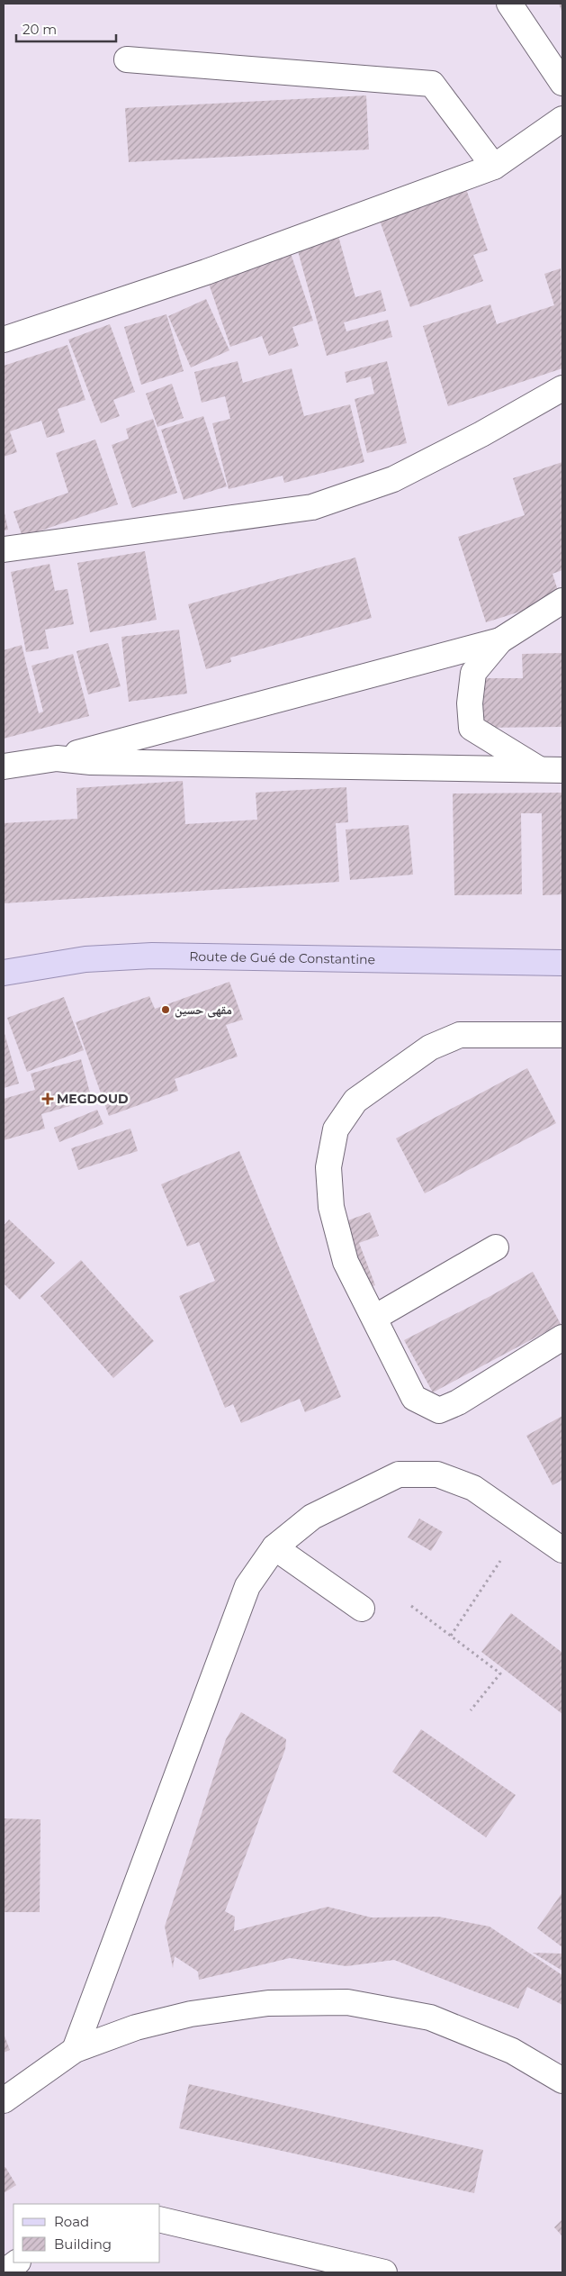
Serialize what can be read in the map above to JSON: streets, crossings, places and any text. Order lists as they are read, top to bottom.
{
  "streets": {
    "main road": ["Route de Gué de Constantine"]
  },
  "places": {
    "other": ["مقهى حسين"],
    "health": ["MEGDOUD"]
  },
  "legend": ["Road", "Building"],
  "scale_bar": "20 m"
}
